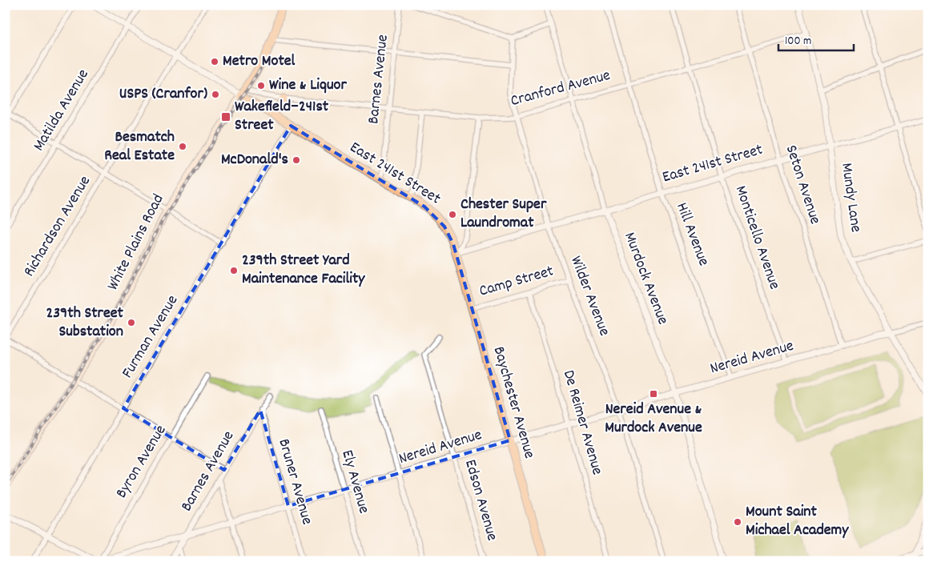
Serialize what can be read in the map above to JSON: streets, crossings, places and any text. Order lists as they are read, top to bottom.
{
  "streets": {
    "main road": ["East 241st Street", "White Plains Road", "Baychester Avenue"],
    "street": [
      "Barnes Avenue",
      "Cranford Avenue",
      "Matilda Avenue",
      "Seton Avenue",
      "Mundy Lane",
      "Richardson Avenue",
      "Hill Avenue",
      "Monticello Avenue",
      "Murdock Avenue",
      "Camp Street",
      "Wilder Avenue",
      "Furman Avenue",
      "Nereid Avenue",
      "De Reimer Avenue",
      "Byron Avenue",
      "Bruner Avenue",
      "Ely Avenue",
      "Edson Avenue"
    ]
  },
  "crossings": [
    ["Barnes Avenue", "Cranford Avenue"],
    ["Barnes Avenue", "East 241st Street"],
    ["Barnes Avenue", "Nereid Avenue"],
    ["Barnes Avenue", "Bruner Avenue"],
    ["Cranford Avenue", "East 241st Street"],
    ["Cranford Avenue", "Seton Avenue"],
    ["Cranford Avenue", "Mundy Lane"],
    ["Cranford Avenue", "Hill Avenue"],
    ["Cranford Avenue", "Monticello Avenue"],
    ["Cranford Avenue", "White Plains Road"],
    ["Cranford Avenue", "Murdock Avenue"],
    ["Cranford Avenue", "Wilder Avenue"],
    ["Matilda Avenue", "East 241st Street"],
    ["East 241st Street", "Seton Avenue"],
    ["East 241st Street", "Mundy Lane"],
    ["East 241st Street", "Richardson Avenue"],
    ["East 241st Street", "Hill Avenue"],
    ["East 241st Street", "Monticello Avenue"],
    ["East 241st Street", "White Plains Road"],
    ["East 241st Street", "Murdock Avenue"],
    ["East 241st Street", "Wilder Avenue"],
    ["East 241st Street", "Furman Avenue"],
    ["East 241st Street", "Baychester Avenue"],
    ["Seton Avenue", "Nereid Avenue"],
    ["Mundy Lane", "Nereid Avenue"],
    ["Hill Avenue", "Nereid Avenue"],
    ["Monticello Avenue", "Nereid Avenue"],
    ["Murdock Avenue", "Nereid Avenue"],
    ["Camp Street", "Wilder Avenue"],
    ["Camp Street", "Baychester Avenue"],
    ["Camp Street", "De Reimer Avenue"],
    ["Wilder Avenue", "Nereid Avenue"],
    ["Nereid Avenue", "Baychester Avenue"],
    ["Nereid Avenue", "De Reimer Avenue"],
    ["Nereid Avenue", "Byron Avenue"],
    ["Nereid Avenue", "Bruner Avenue"],
    ["Nereid Avenue", "Ely Avenue"],
    ["Nereid Avenue", "Edson Avenue"]
  ],
  "places": {
    "other": [
      "Metro Motel",
      "Wine & Liquor",
      "USPS (Cranfor)",
      "Besmatch Real Estate",
      "McDonald's",
      "Chester Super Laundromat",
      "239th Street Yard Maintenance Facility",
      "239th Street Substation",
      "Mount Saint Michael Academy"
    ],
    "transit": ["Wakefield–241st Street", "Nereid Avenue & Murdock Avenue"]
  },
  "scale_bar": "100 m"
}
